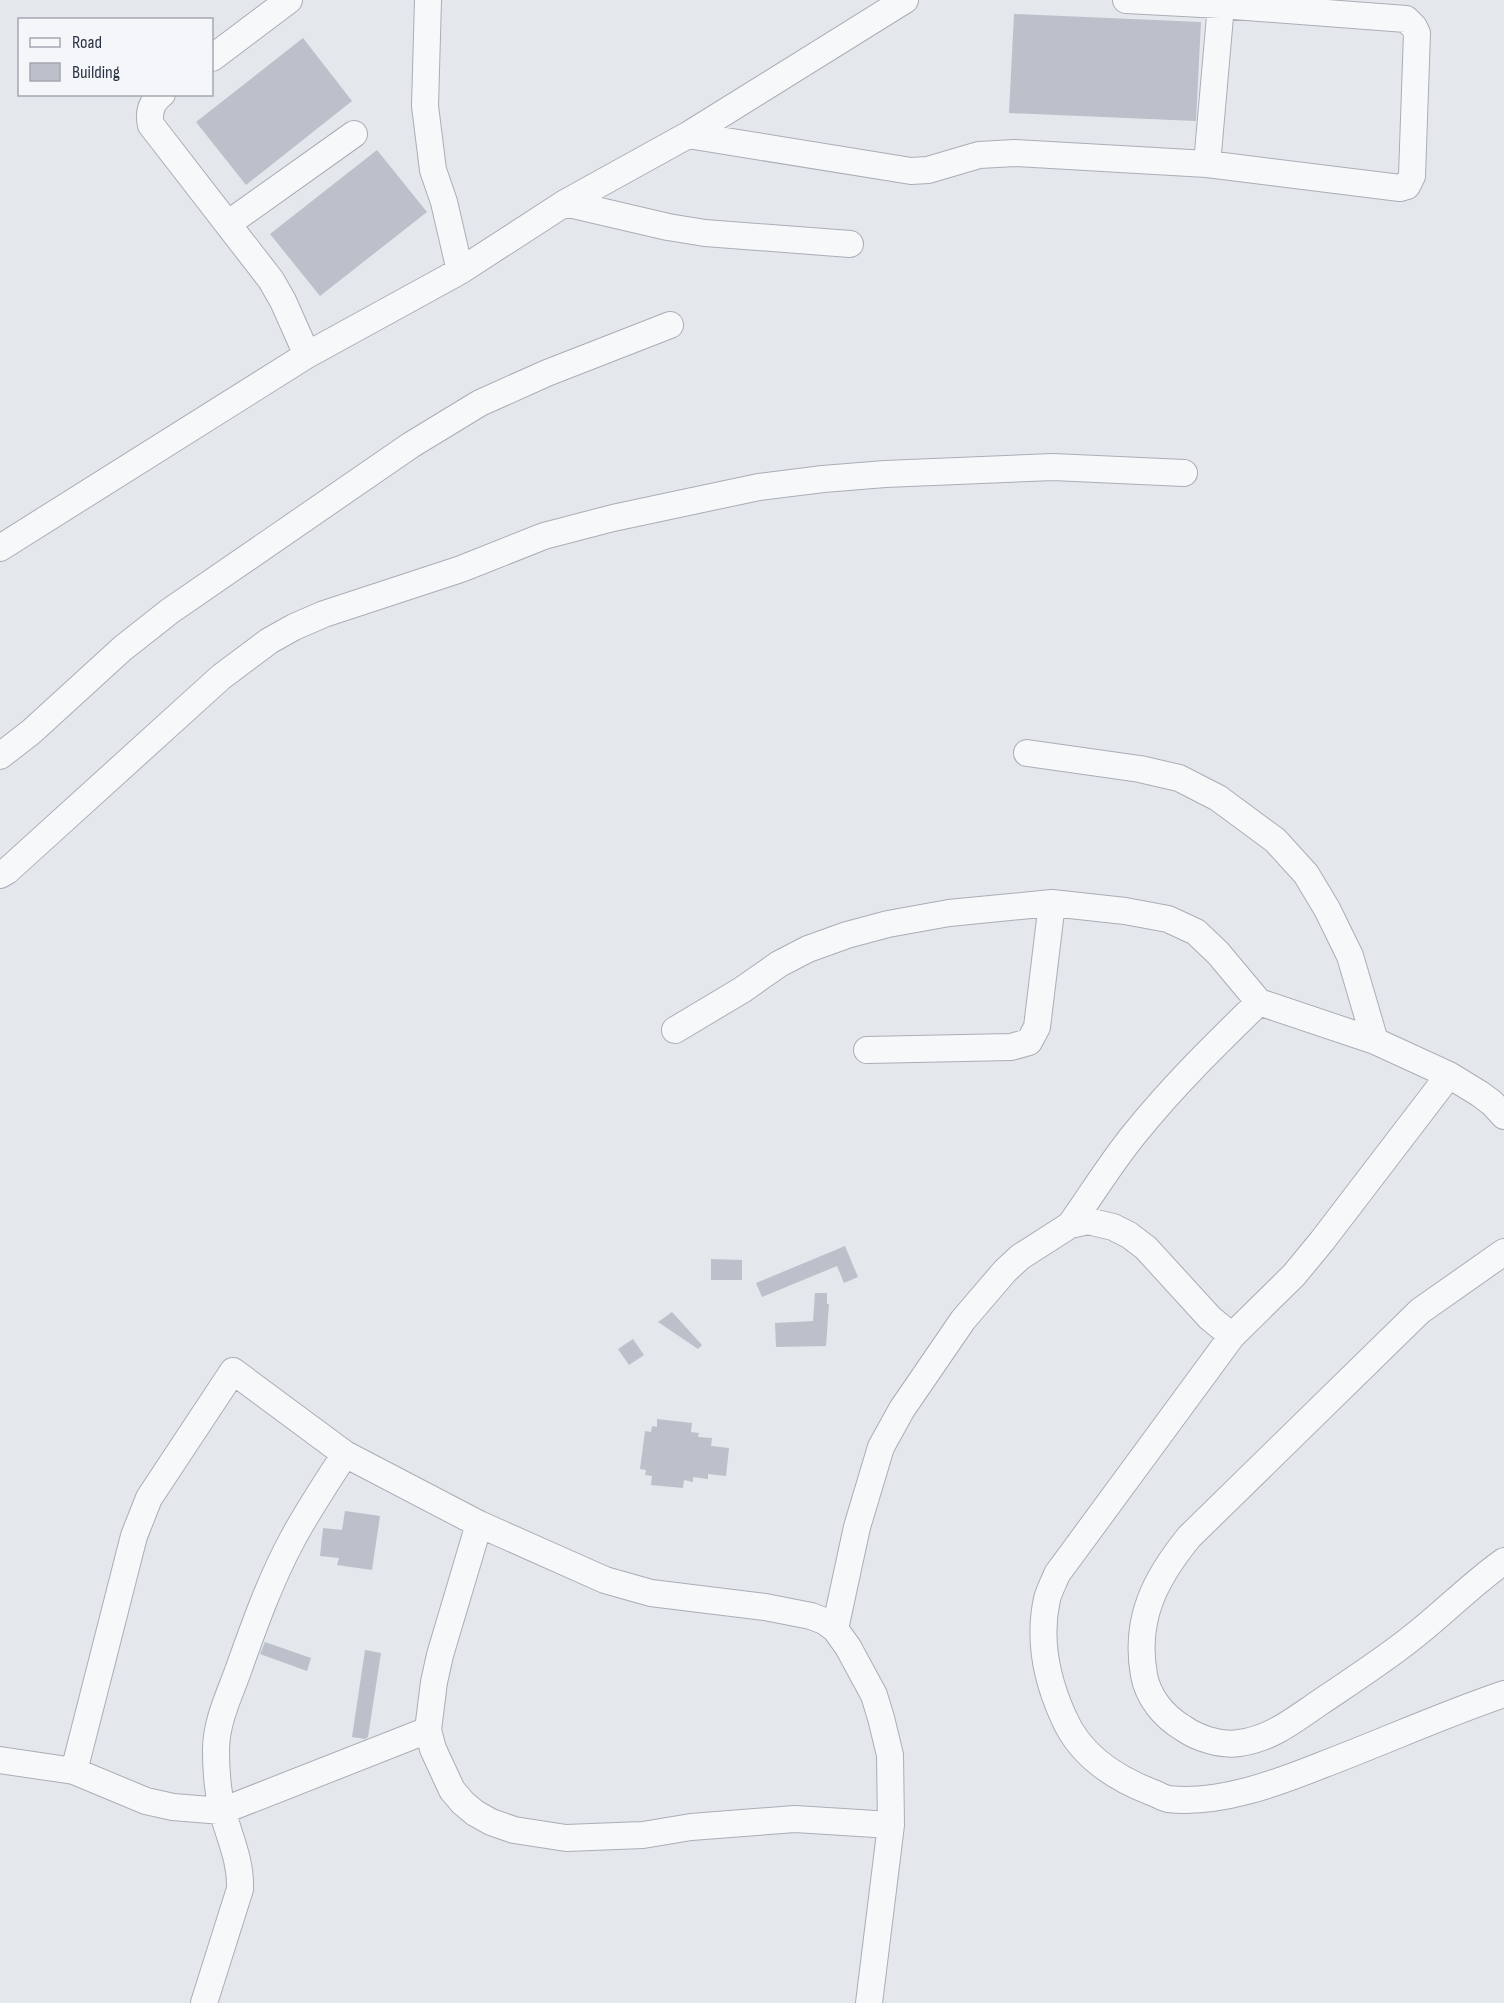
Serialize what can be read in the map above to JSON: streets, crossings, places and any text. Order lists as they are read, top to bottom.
{
  "legend": ["Road", "Building"]
}
